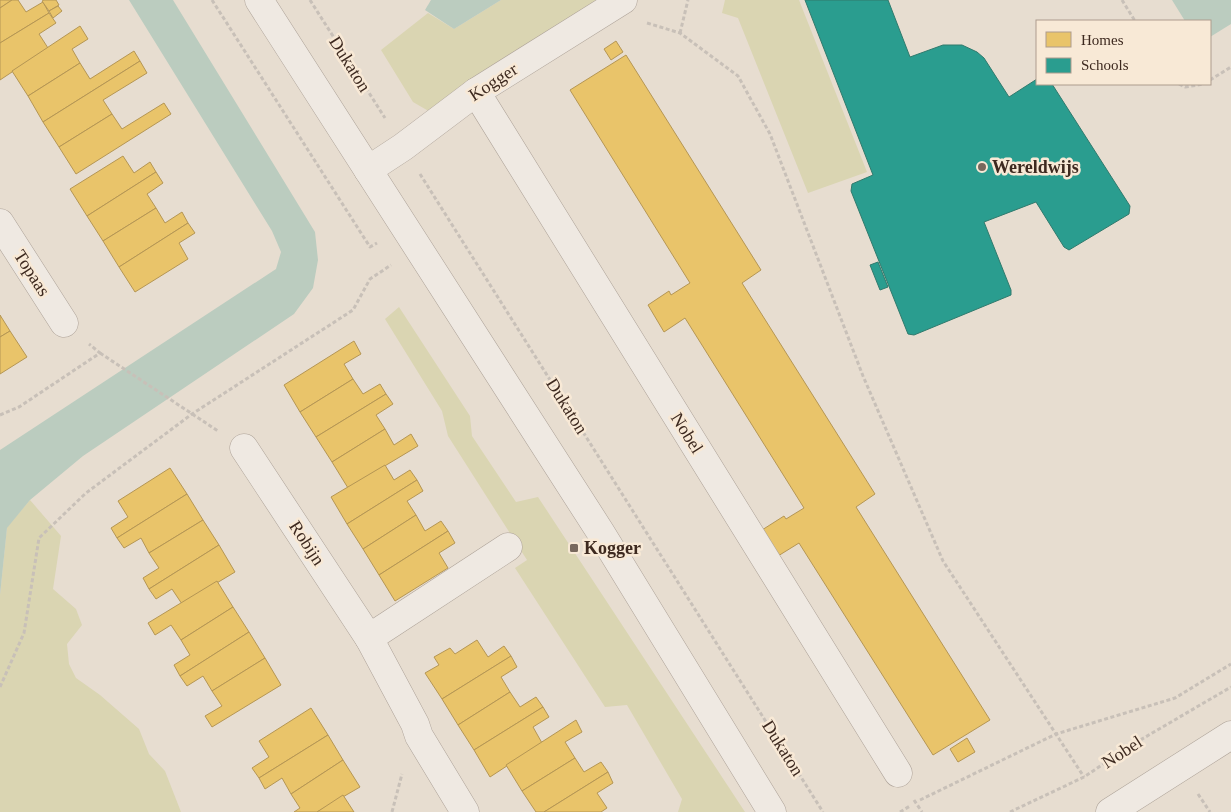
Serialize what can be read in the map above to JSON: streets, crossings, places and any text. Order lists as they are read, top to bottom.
{
  "streets": {
    "street": [
      "Kogger",
      "Topaas",
      "Nobel",
      "Robijn"
    ],
    "path": ["Dukaton"]
  },
  "crossings": [
    ["Dukaton", "Kogger"],
    ["Kogger", "Nobel"]
  ],
  "places": {
    "other": ["Wereldwijs"],
    "transit": ["Kogger"]
  },
  "legend": ["Homes", "Schools"]
}
